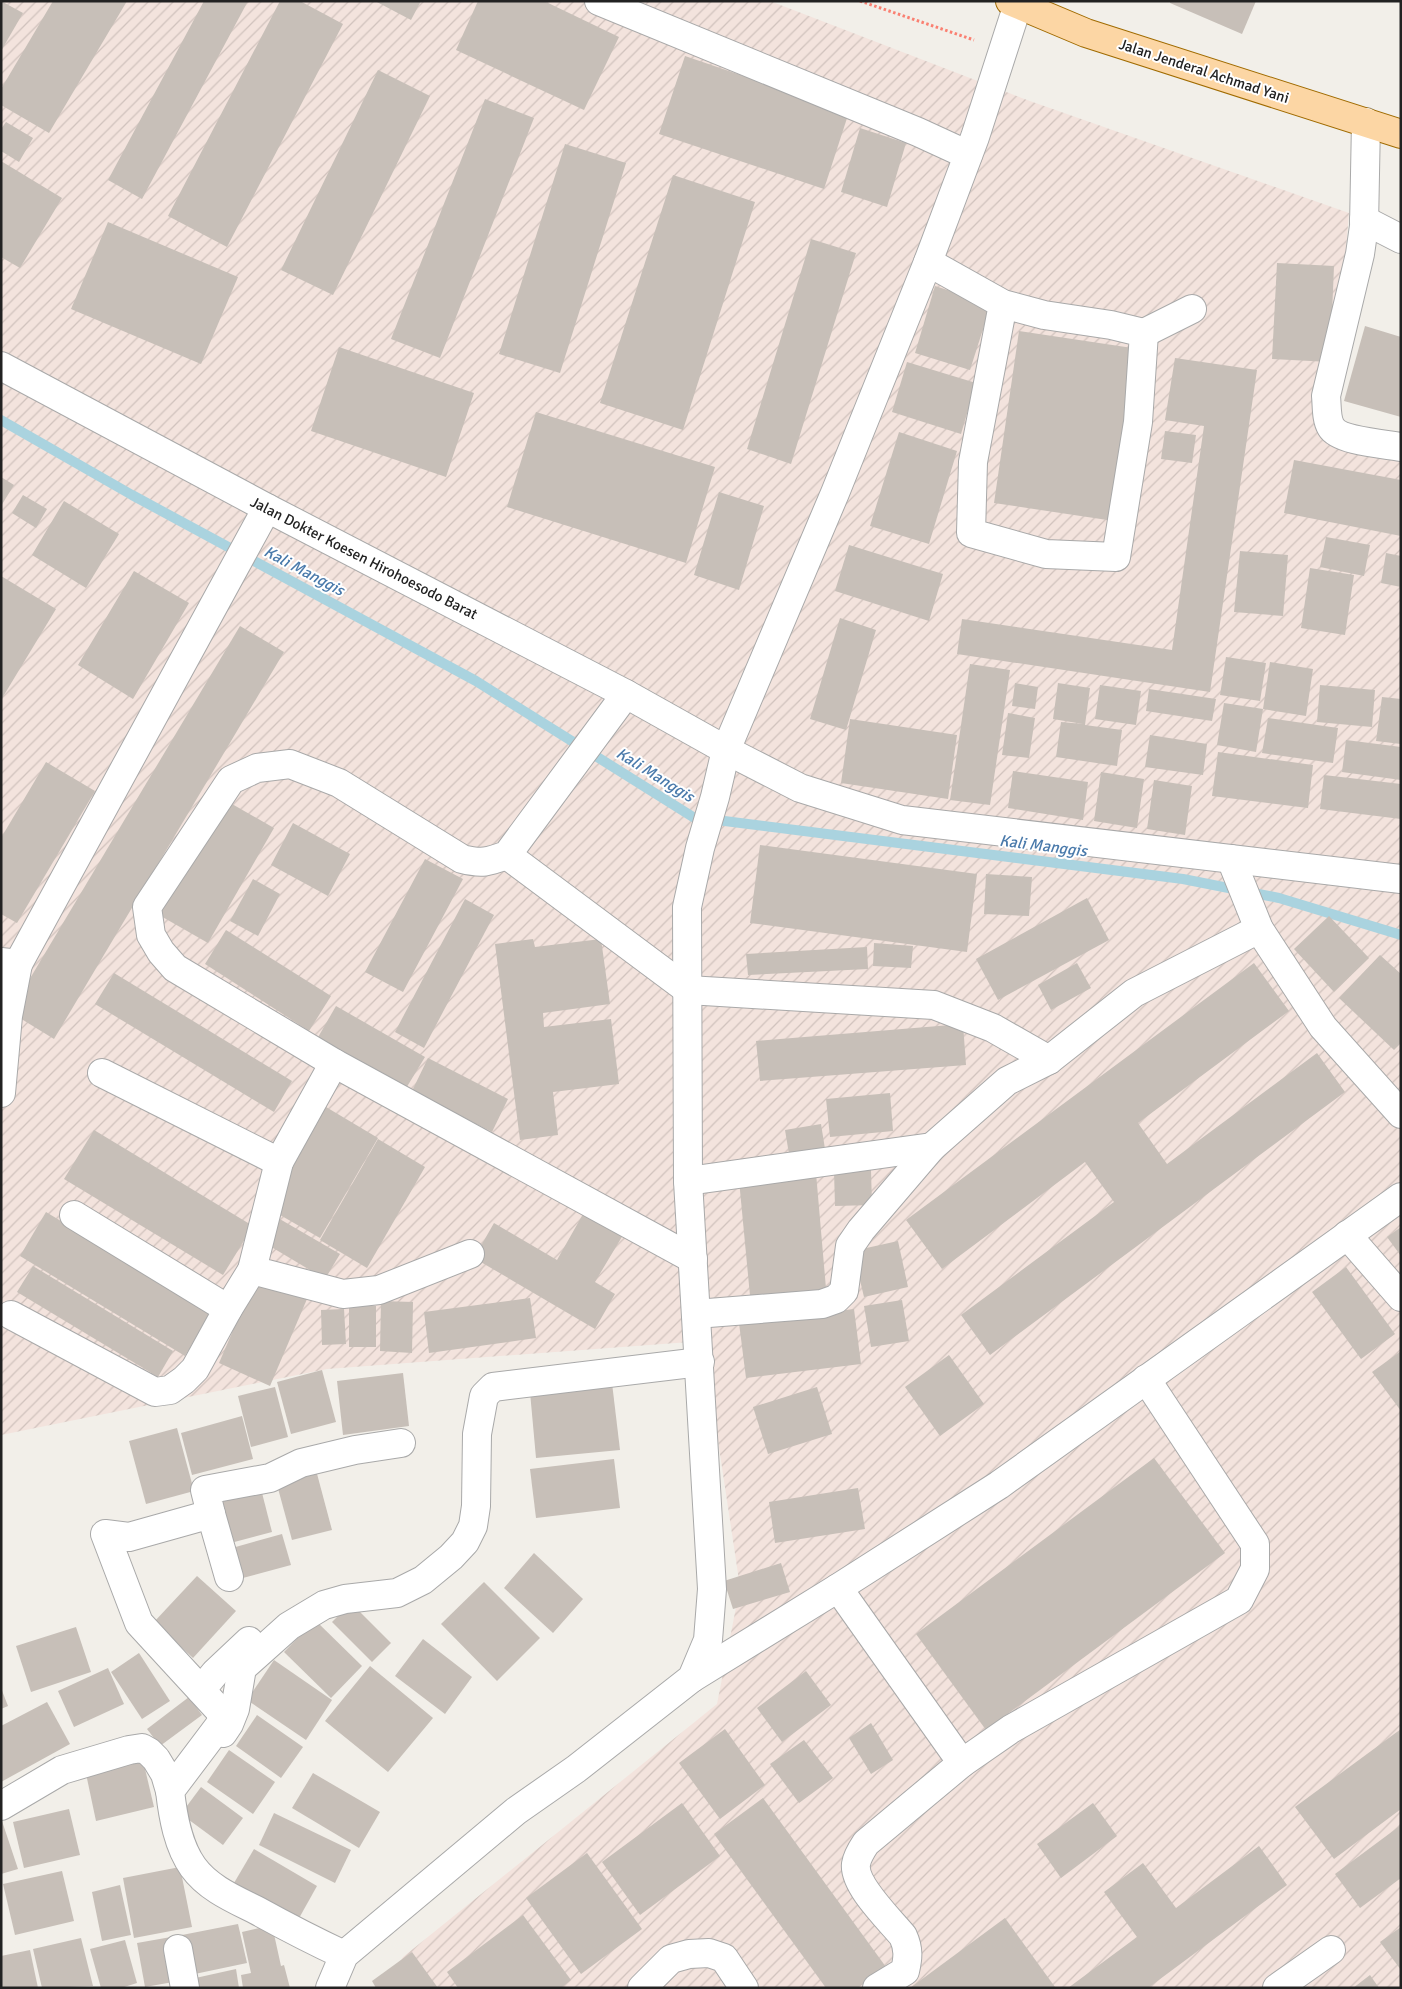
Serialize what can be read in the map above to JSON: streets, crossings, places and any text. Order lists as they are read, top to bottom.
{
  "streets": {
    "main road": ["Jalan Jenderal Achmad Yani"],
    "street": ["Jalan Dokter Koesen Hirohoesodo Barat"]
  },
  "water": ["Kali Manggis"]
}
